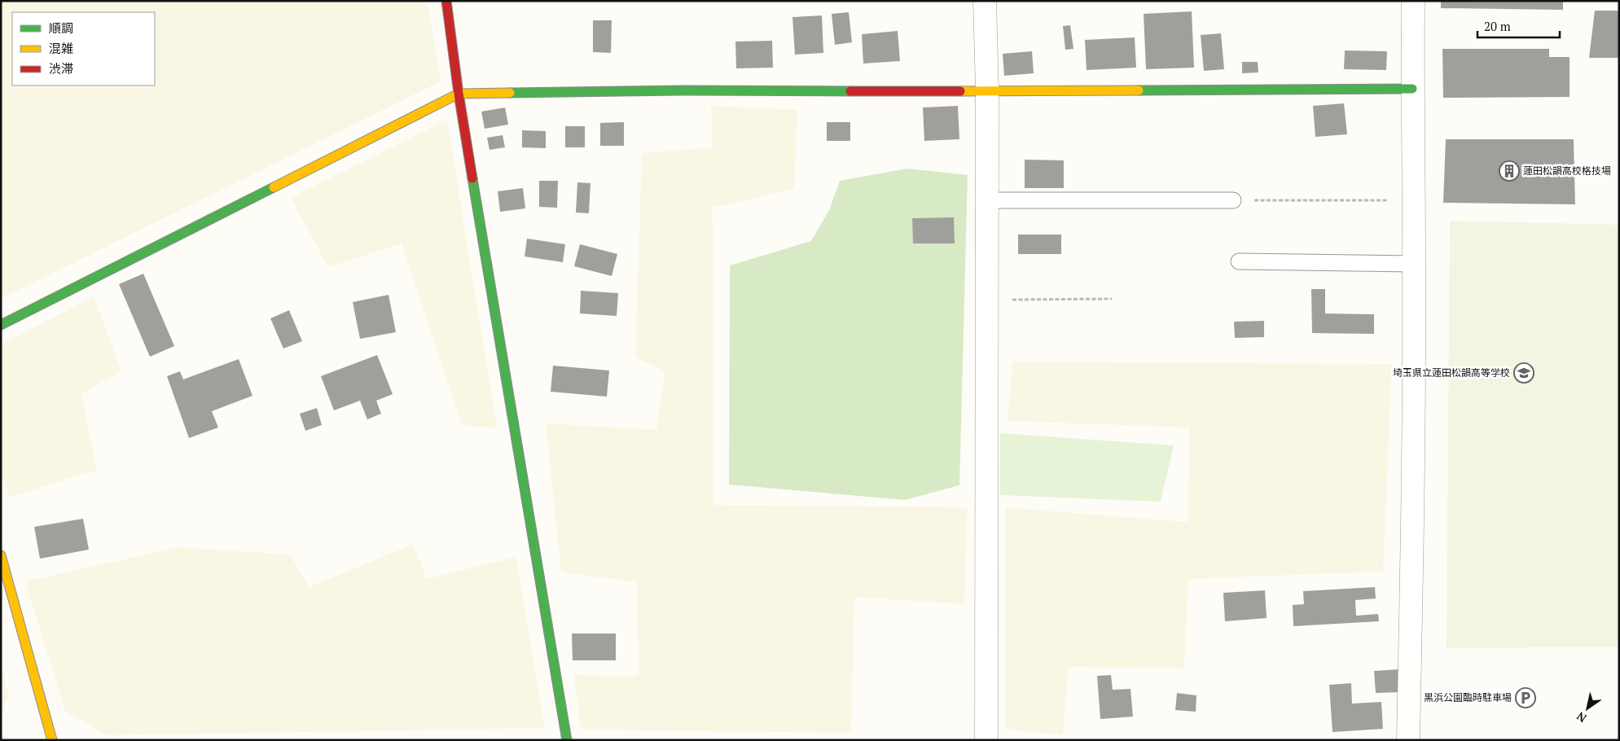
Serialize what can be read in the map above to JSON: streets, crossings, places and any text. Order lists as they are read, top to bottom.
{
  "places": {
    "building": ["蓮田松韻高校格技場"],
    "school or university": ["埼玉県立蓮田松韻高等学校"],
    "parking": ["黒浜公園臨時駐車場"]
  },
  "legend": ["順調", "混雑", "渋滞"],
  "scale_bar": "20 m",
  "north": "bottom left"
}
